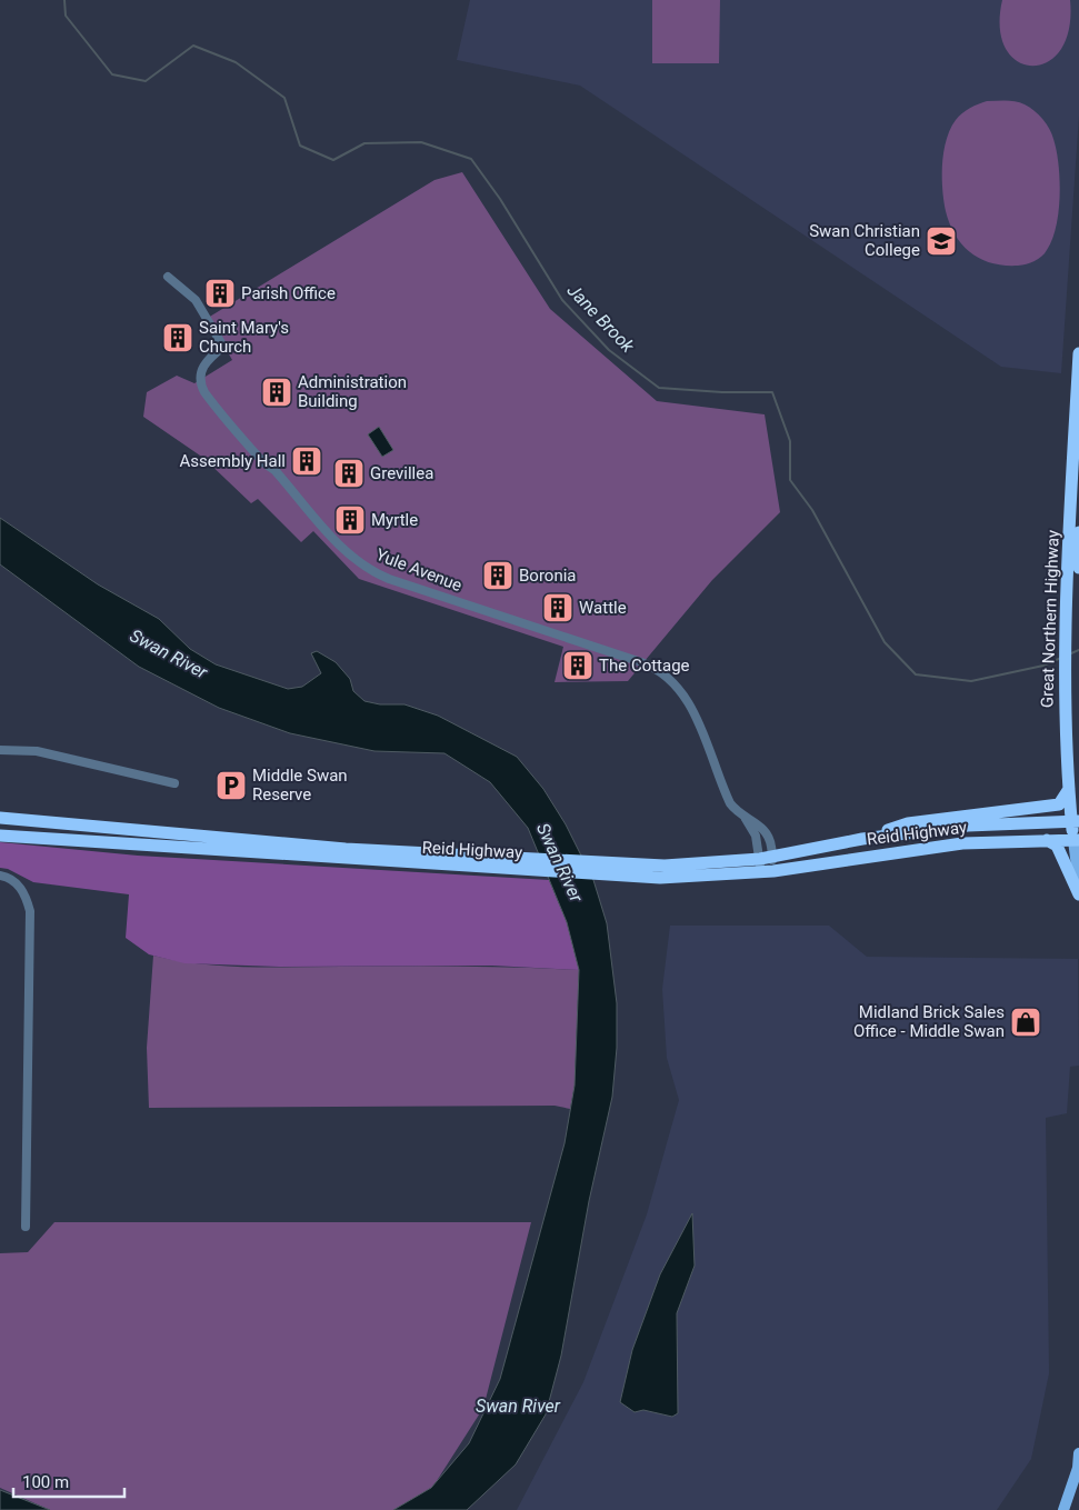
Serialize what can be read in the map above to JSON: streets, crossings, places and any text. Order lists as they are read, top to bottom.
{
  "streets": {
    "highway": ["Great Northern Highway", "Reid Highway"],
    "street": ["Yule Avenue"]
  },
  "crossings": [
    ["Yule Avenue", "Reid Highway"],
    ["Great Northern Highway", "Reid Highway"]
  ],
  "water": ["Jane Brook", "Swan River"],
  "places": {
    "school or university": ["Swan Christian College"],
    "building": [
      "Parish Office",
      "Saint Mary's Church",
      "Administration Building",
      "Assembly Hall",
      "Grevillea",
      "Myrtle",
      "Boronia",
      "Wattle",
      "The Cottage"
    ],
    "parking": ["Middle Swan Reserve"],
    "shop": ["Midland Brick Sales Office - Middle Swan"]
  },
  "scale_bar": "100 m"
}
